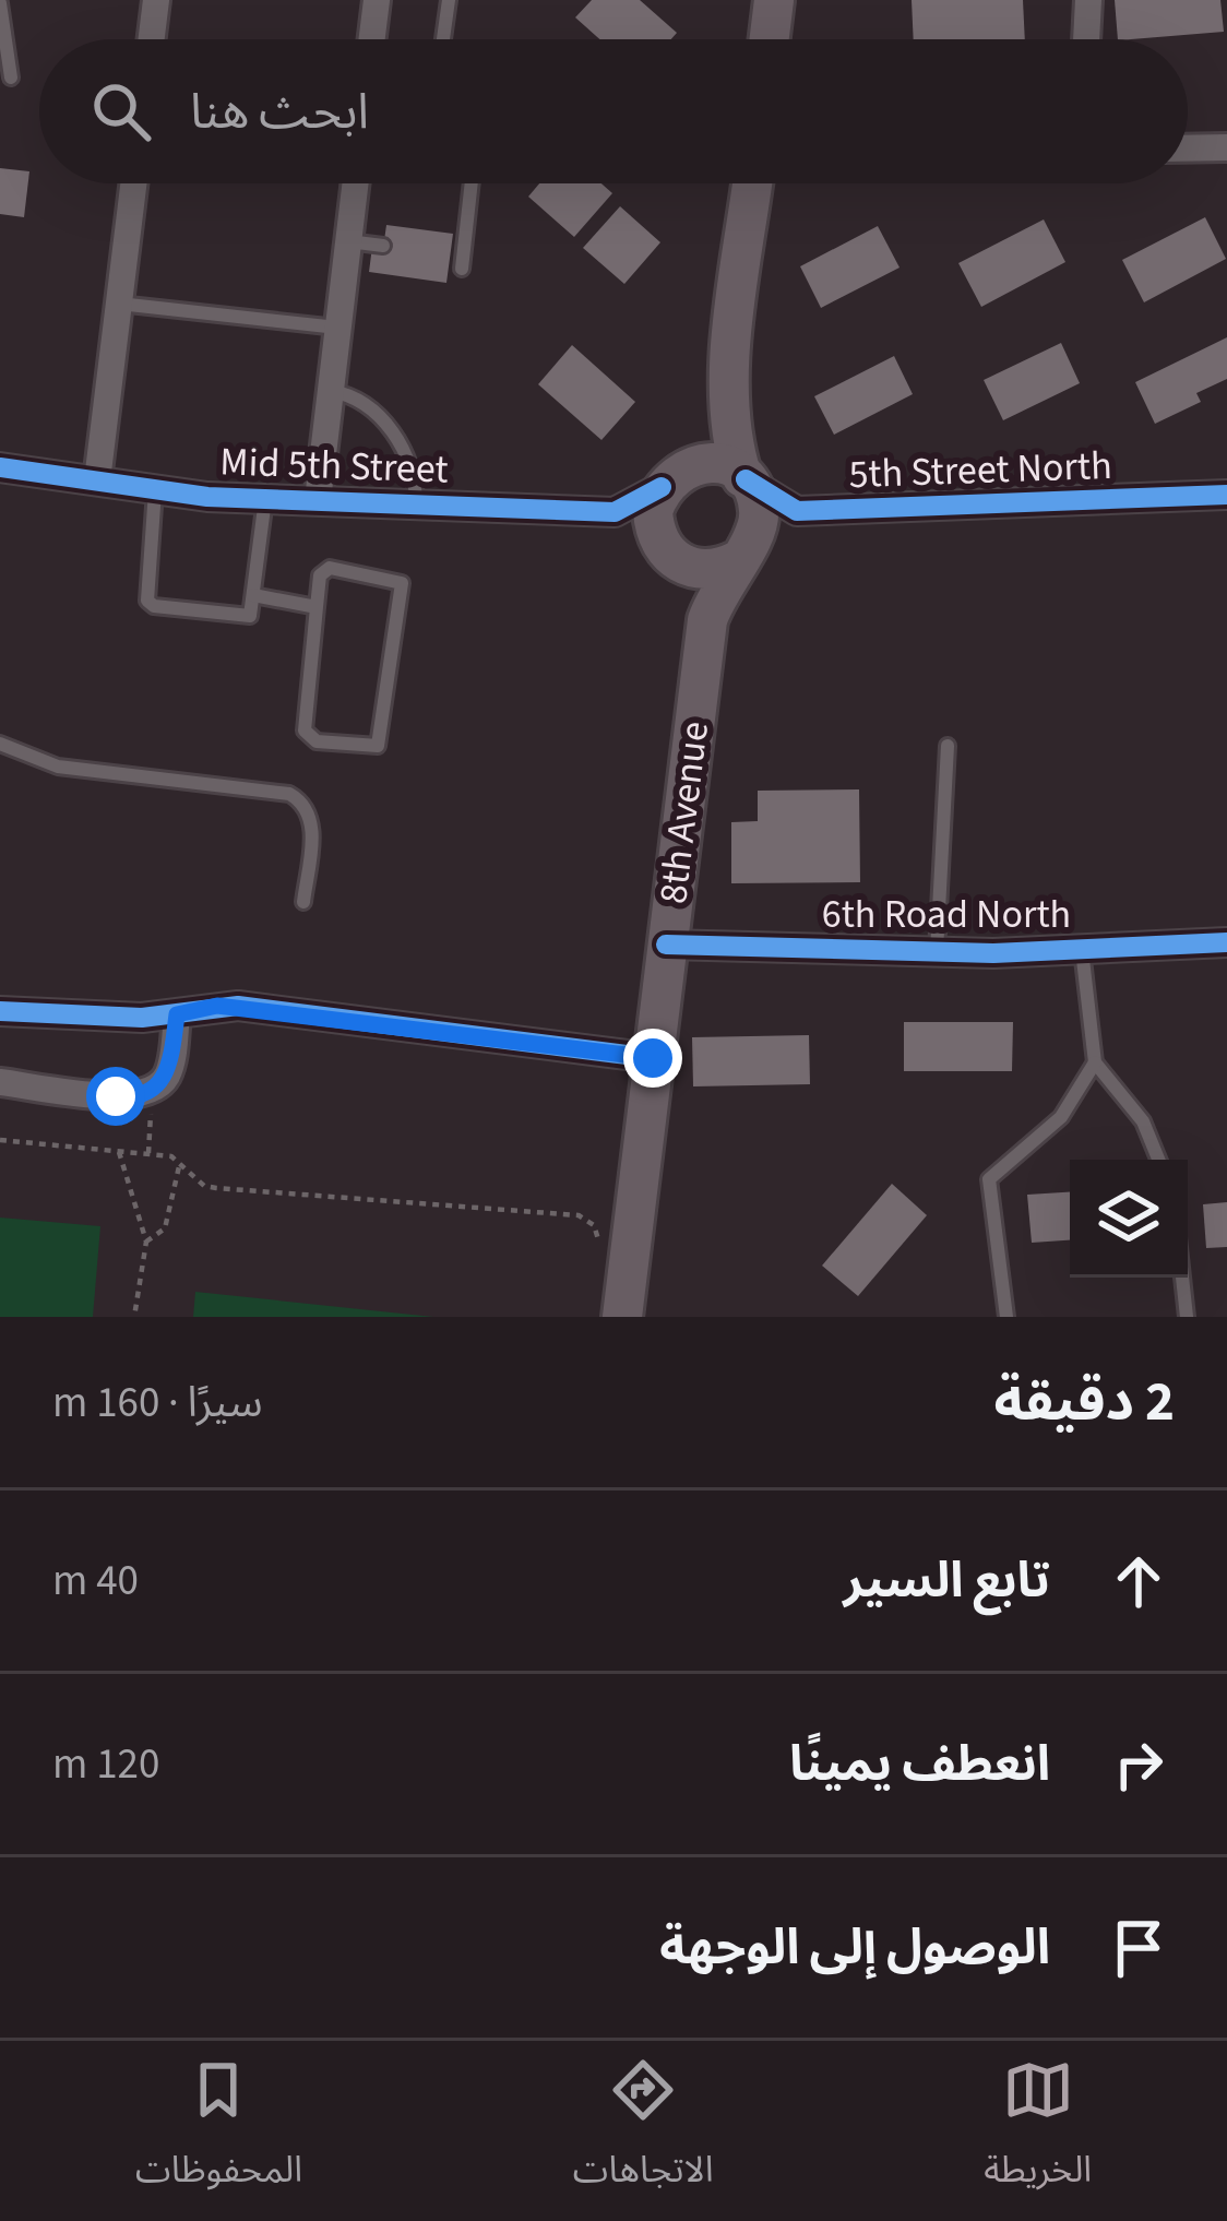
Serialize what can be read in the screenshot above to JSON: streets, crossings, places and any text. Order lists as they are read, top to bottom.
{
  "streets": {
    "main road": ["8th Avenue"],
    "street": ["Mid 5th Street", "5th Street North", "6th Road North"]
  },
  "crossings": [
    ["5th Street North", "8th Avenue"],
    ["8th Avenue", "6th Road North"]
  ],
  "page": {
    "search": "ابحث هنا",
    "heading": ["2 دقيقة", "سيرًا · 160 m"],
    "list": [
      ["تابع السير", "40 m"],
      ["انعطف يمينًا", "120 m"],
      "الوصول إلى الوجهة"
    ],
    "nav": ["الخريطة", "الاتجاهات", "المحفوظات"]
  }
}
